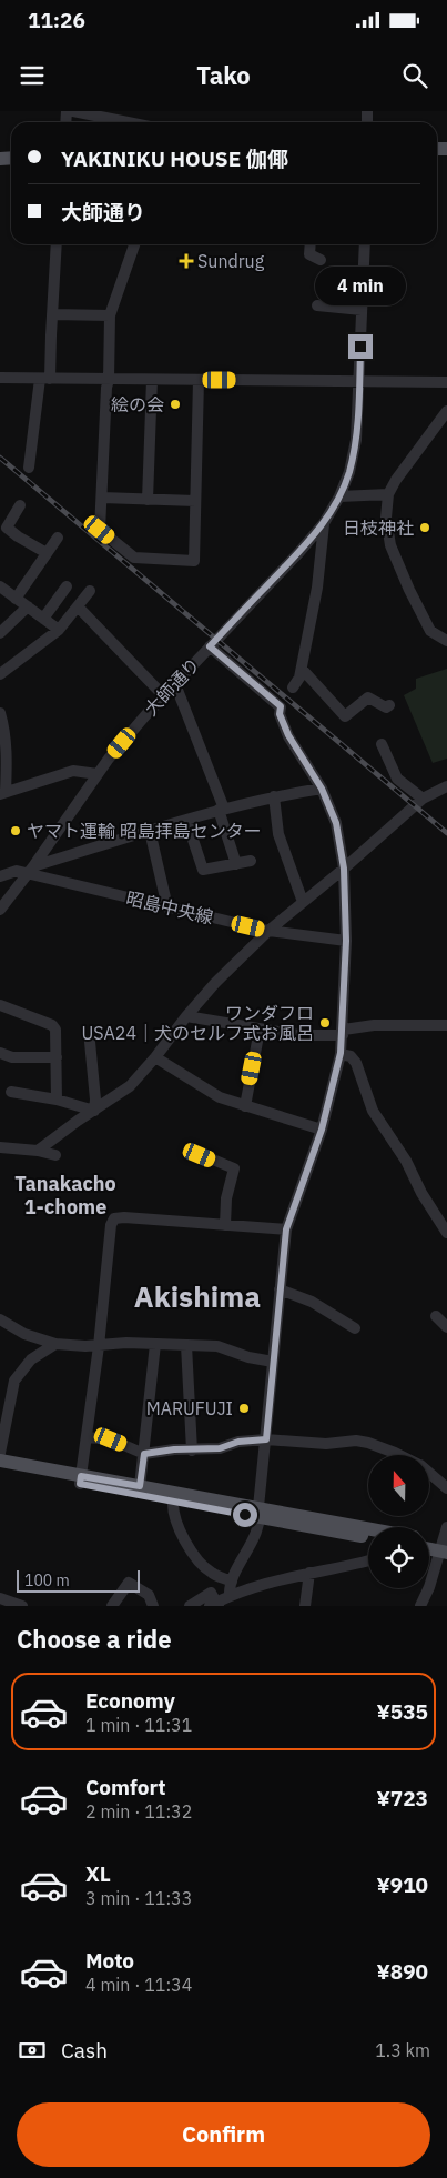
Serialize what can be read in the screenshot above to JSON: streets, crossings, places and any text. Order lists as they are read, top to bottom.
{
  "streets": {
    "street": ["大師通り", "昭島中央線"]
  },
  "crossings": [
    ["大師通り", "昭島中央線"]
  ],
  "districts": ["Tanakacho 1-chome", "Akishima"],
  "places": {
    "health": ["Sundrug"],
    "other": [
      "絵の会",
      "日枝神社",
      "ヤマト運輸 昭島拝島センター",
      "ワンダフロ USA24｜犬のセルフ式お風呂",
      "MARUFUJI"
    ]
  },
  "scale_bar": "100 m",
  "north": "top",
  "page": {
    "status": "11:26",
    "header": "Tako",
    "banner": ["YAKINIKU HOUSE 伽倻", "大師通り"],
    "bubble": "4 min",
    "scale": "100 m",
    "heading": "Choose a ride",
    "list": [
      {
        "name": "Economy",
        "note": "1 min · 11:31",
        "value": "¥535"
      },
      {
        "name": "Comfort",
        "note": "2 min · 11:32",
        "value": "¥723"
      },
      {
        "name": "XL",
        "note": "3 min · 11:33",
        "value": "¥910"
      },
      {
        "name": "Moto",
        "note": "4 min · 11:34",
        "value": "¥890"
      }
    ],
    "pay": ["Cash", "1.3 km"],
    "buttons": "Confirm"
  }
}
